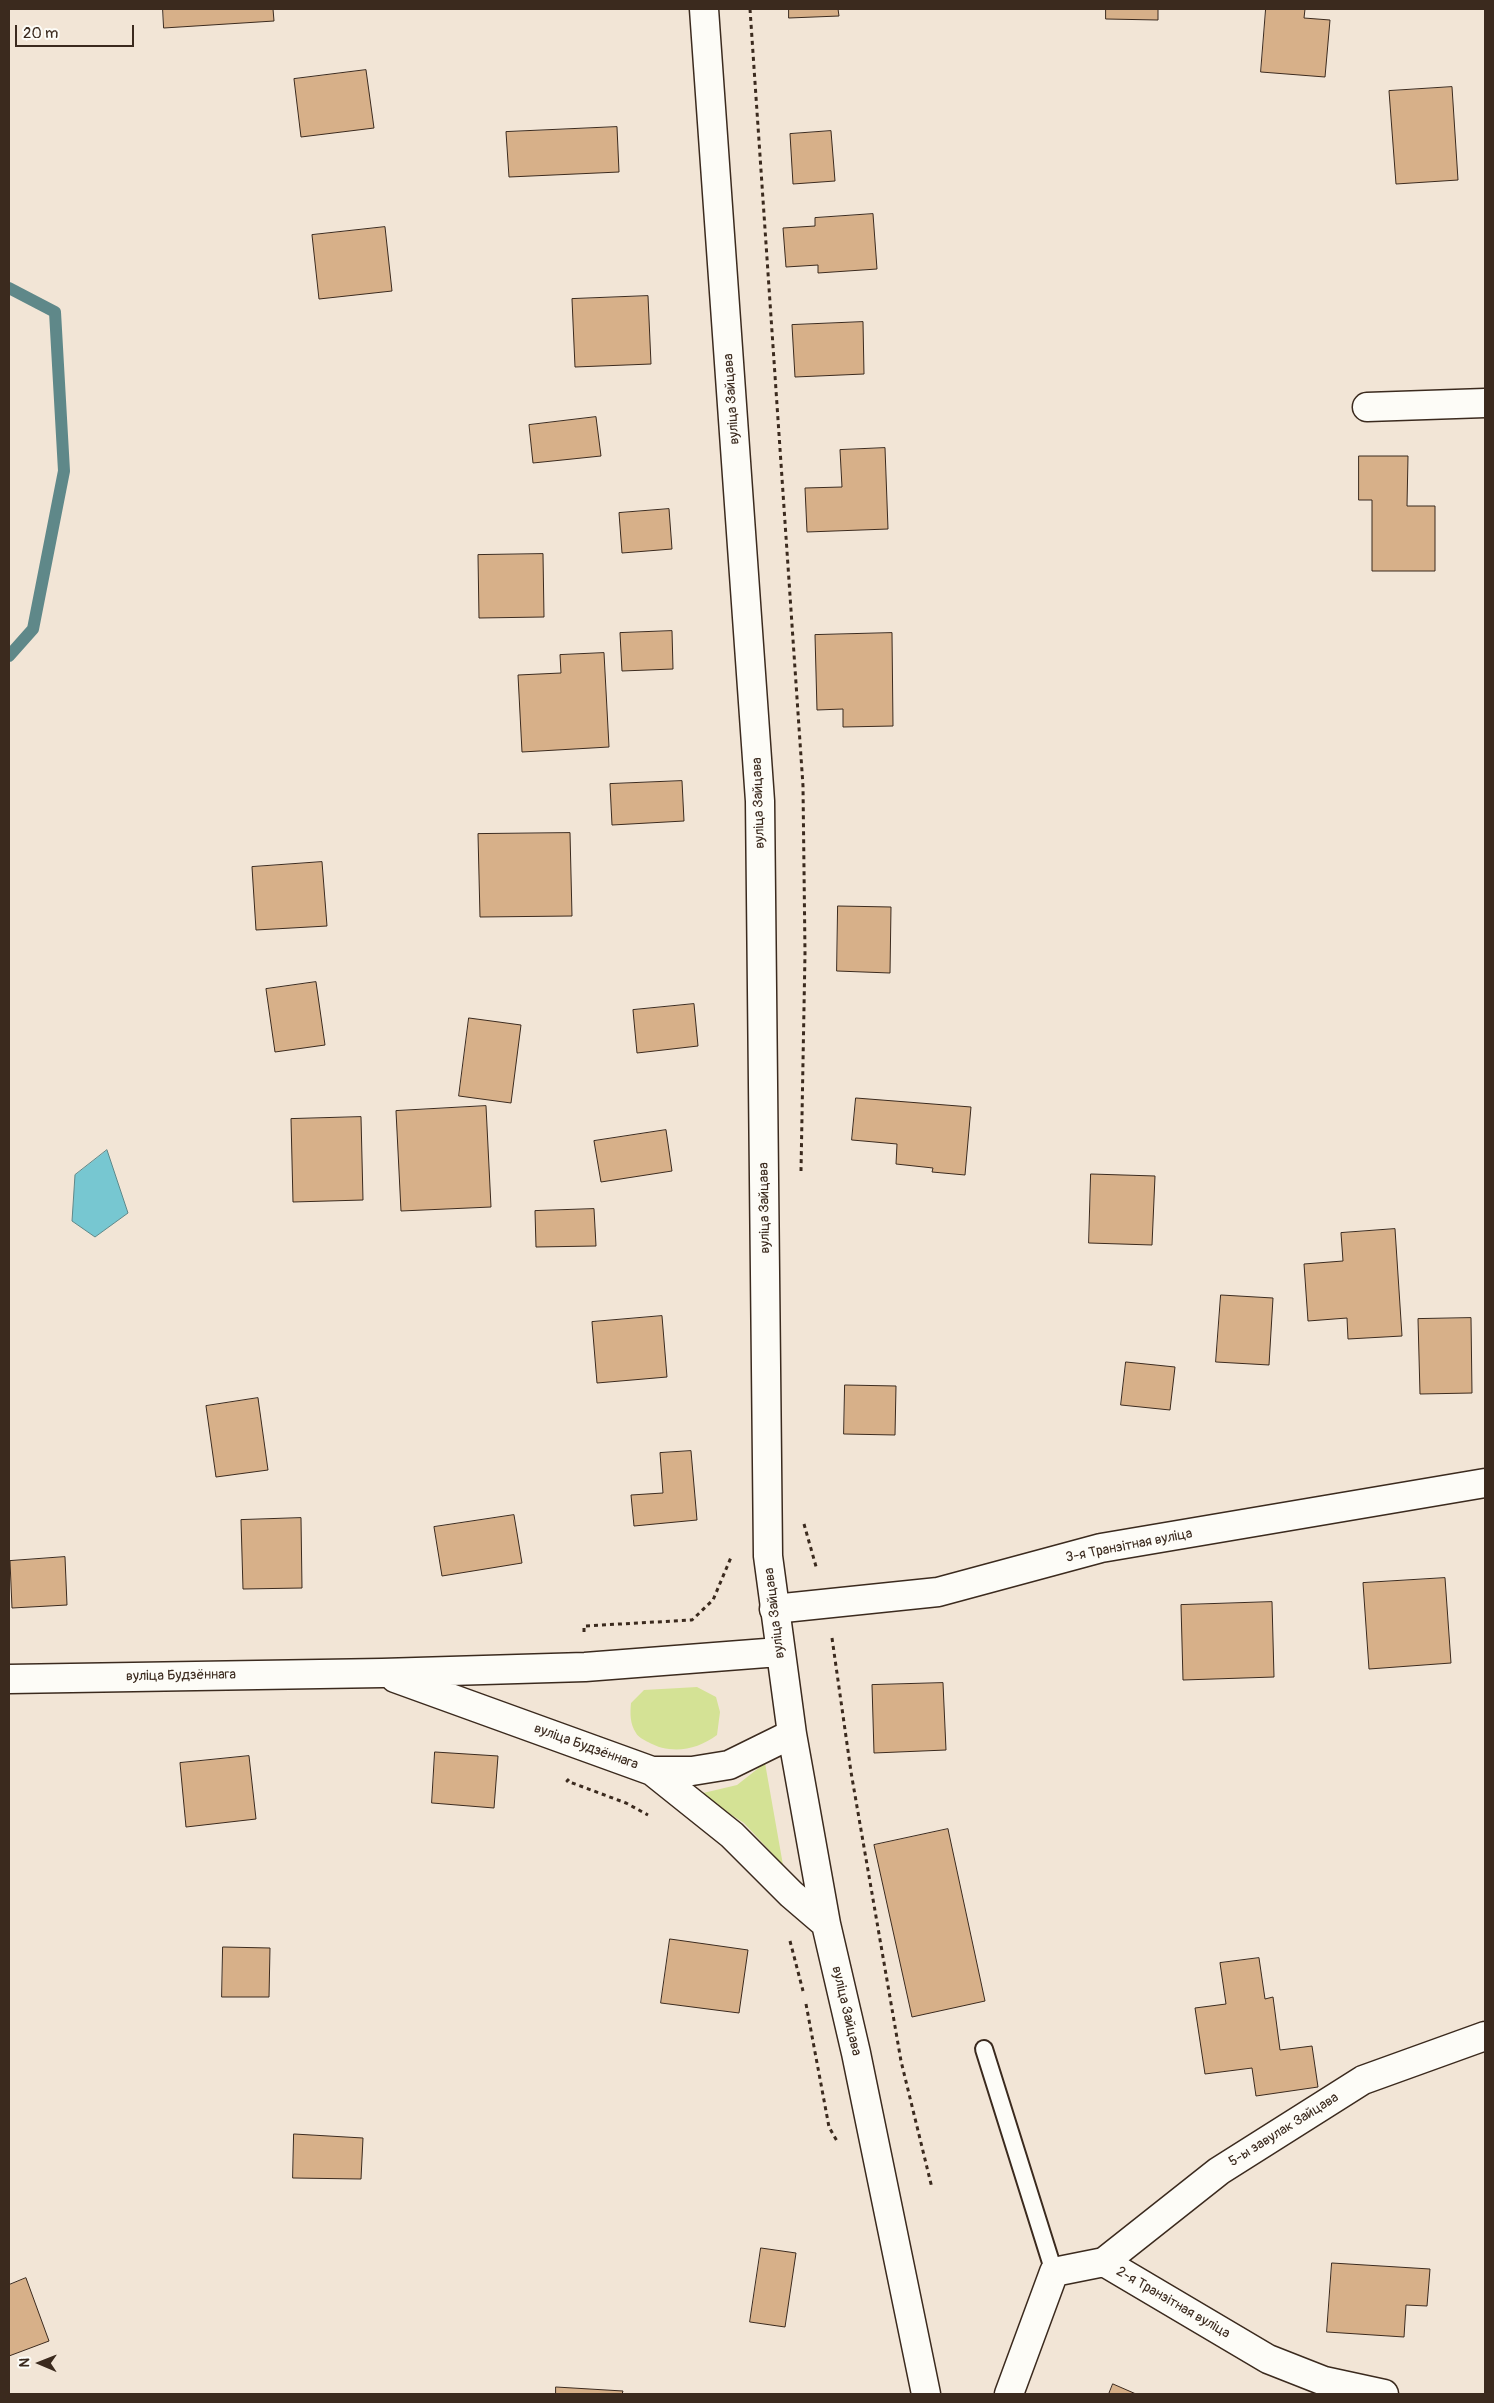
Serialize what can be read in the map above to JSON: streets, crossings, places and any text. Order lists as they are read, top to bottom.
{
  "streets": {
    "street": [
      "вуліца Зайцава",
      "3-я Транзітная вуліца",
      "вуліца Будзённага",
      "5-ы завулак Зайцава",
      "2-я Транзітная вуліца"
    ]
  },
  "crossings": [
    ["вуліца Зайцава", "3-я Транзітная вуліца"],
    ["вуліца Зайцава", "вуліца Будзённага"],
    ["5-ы завулак Зайцава", "2-я Транзітная вуліца"]
  ],
  "scale_bar": "20 m",
  "north": "left"
}
